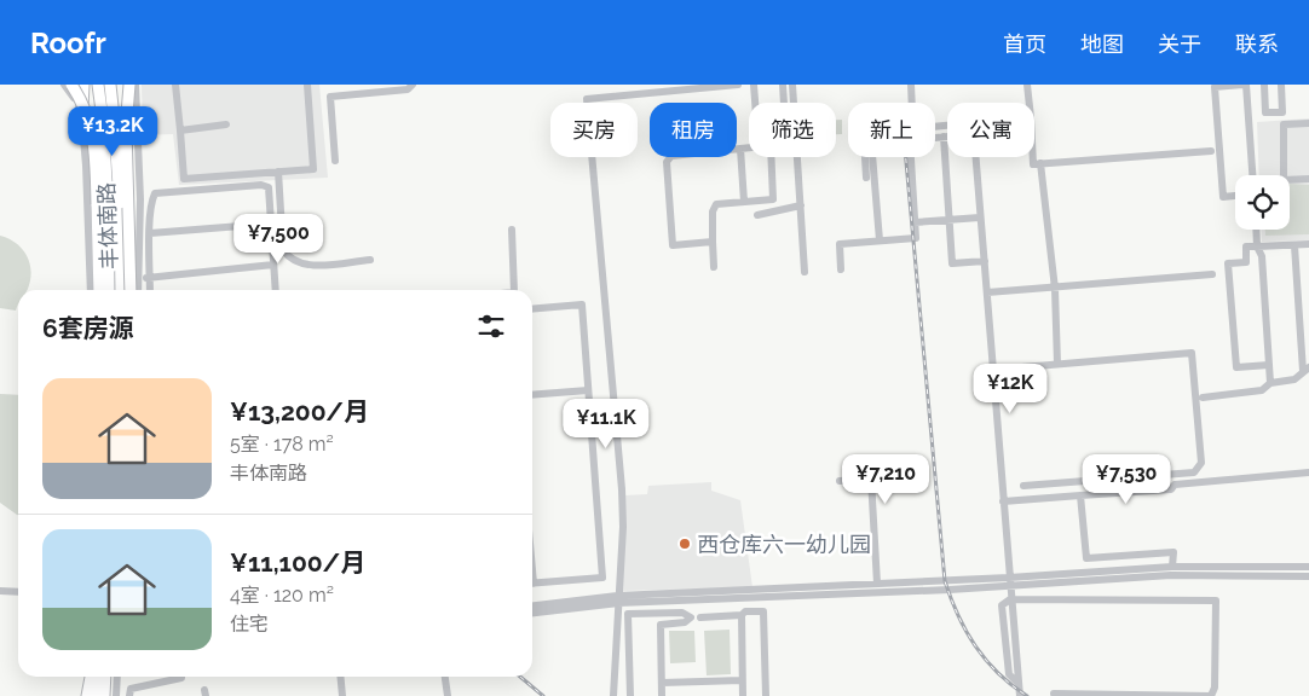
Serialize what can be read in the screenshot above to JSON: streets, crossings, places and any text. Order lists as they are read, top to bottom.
{
  "streets": {
    "highway": ["丰体南路"]
  },
  "places": ["西仓库六一幼儿园"],
  "page": {
    "header": "Roofr",
    "nav": [
      "首页",
      "地图",
      "关于",
      "联系"
    ],
    "chip": [
      "买房",
      "租房",
      "筛选",
      "新上",
      "公寓"
    ],
    "price": [
      "¥13.2K",
      "¥7,500",
      "¥12K",
      "¥11.1K",
      "¥7,210",
      "¥7,530"
    ],
    "heading": "6套房源",
    "list": [
      {
        "name": "¥13,200/月",
        "note": "5室 · 178 m² · 丰体南路"
      },
      {
        "name": "¥11,100/月",
        "note": "4室 · 120 m² · 住宅"
      }
    ]
  }
}
